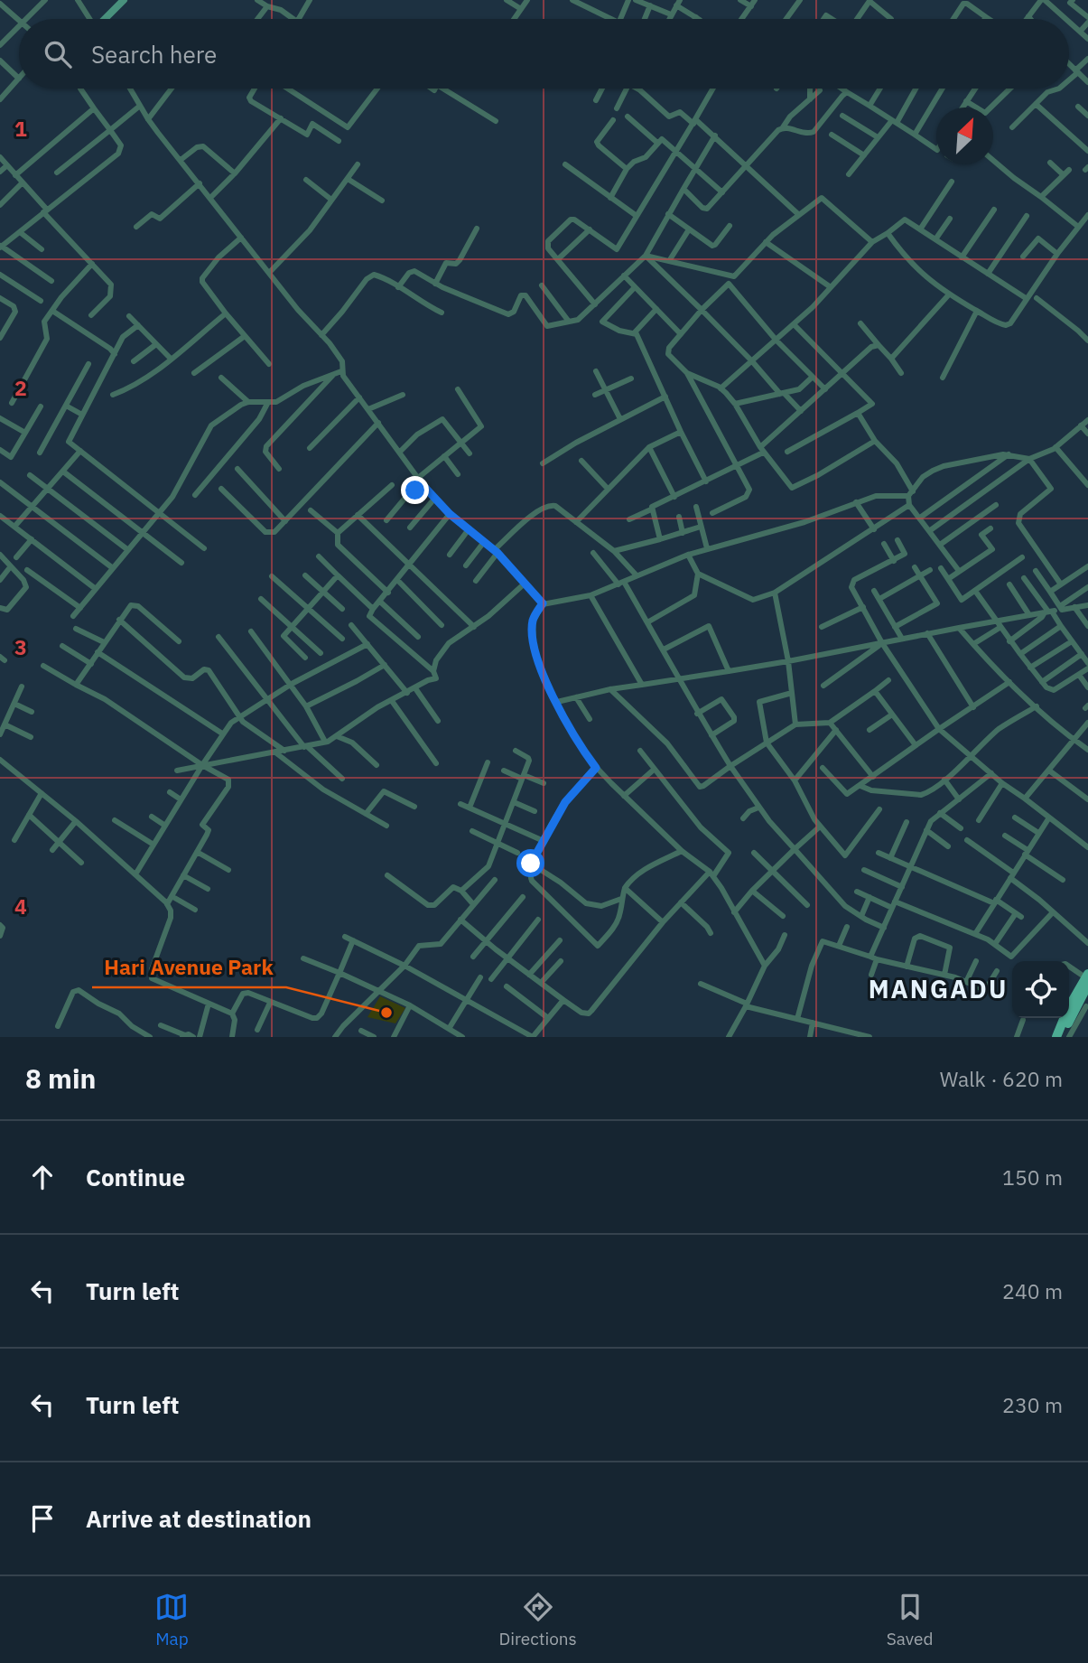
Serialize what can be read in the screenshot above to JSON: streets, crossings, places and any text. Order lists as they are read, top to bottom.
{
  "districts": ["MANGADU"],
  "places": ["Hari Avenue Park"],
  "north": "top right",
  "page": {
    "search": "Search here",
    "heading": ["8 min", "Walk · 620 m"],
    "list": [
      ["Continue", "150 m"],
      ["Turn left", "240 m"],
      ["Turn left", "230 m"],
      "Arrive at destination"
    ],
    "nav": ["Map", "Directions", "Saved"]
  },
  "grid": {
    "rows": [
      "1",
      "2",
      "3",
      "4"
    ]
  }
}
